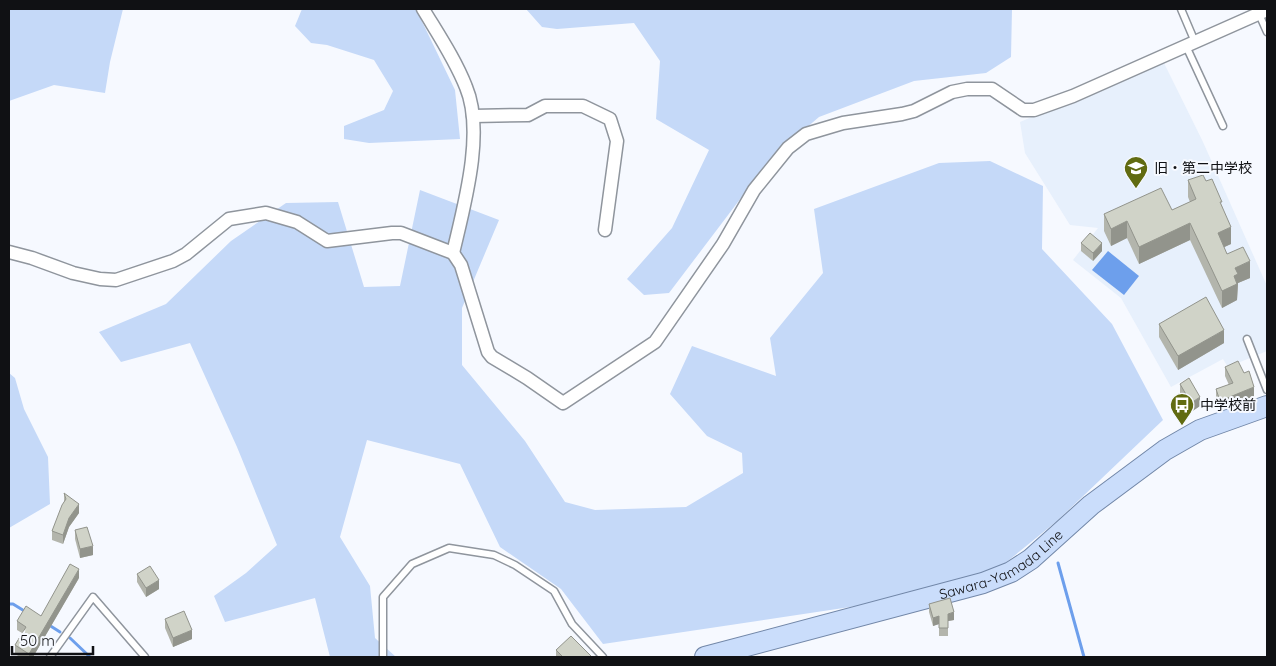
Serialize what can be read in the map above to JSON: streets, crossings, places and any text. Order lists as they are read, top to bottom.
{
  "streets": {
    "main road": ["Sawara-Yamada Line"]
  },
  "places": {
    "school or university": ["旧・第二中学校"],
    "bus stop": ["中学校前"]
  },
  "scale_bar": "50 m"
}
